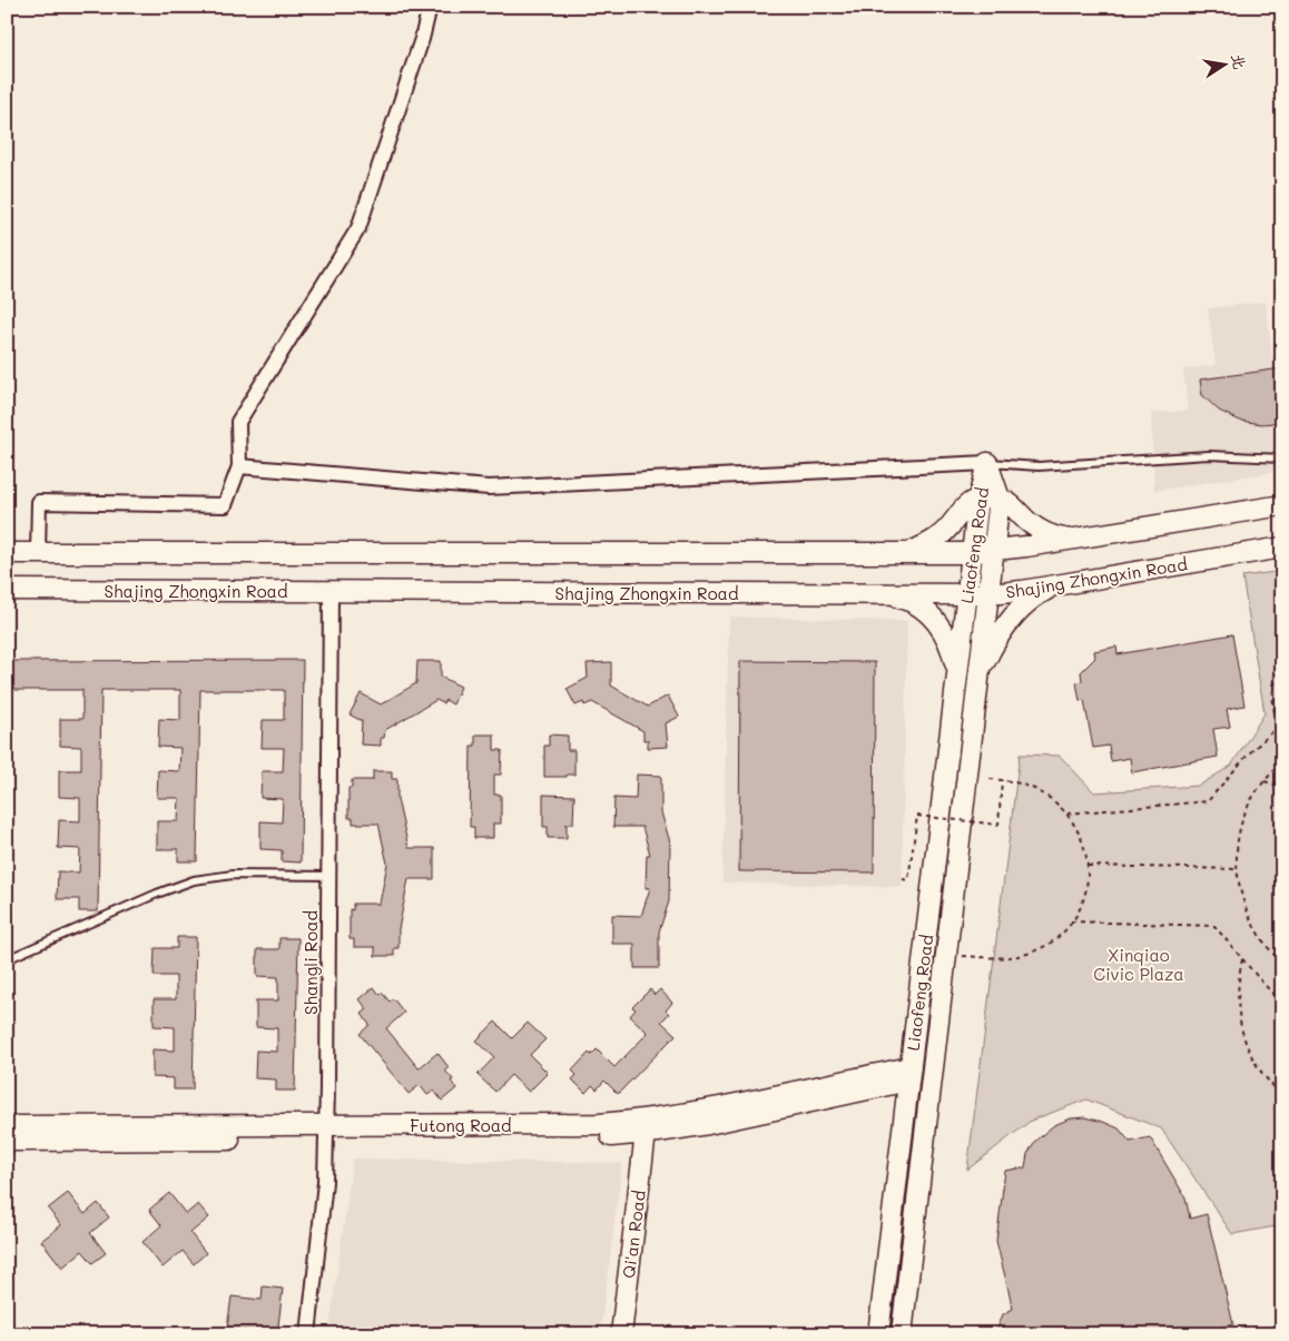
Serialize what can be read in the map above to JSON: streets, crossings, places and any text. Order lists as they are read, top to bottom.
{
  "streets": {
    "street": [
      "Liaofeng Road",
      "Shajing Zhongxin Road",
      "Shangli Road",
      "Futong Road",
      "Qi'an Road"
    ]
  },
  "crossings": [
    ["Liaofeng Road", "Shajing Zhongxin Road"],
    ["Liaofeng Road", "Futong Road"],
    ["Shajing Zhongxin Road", "Shangli Road"],
    ["Shangli Road", "Futong Road"],
    ["Futong Road", "Qi'an Road"]
  ],
  "parks": ["Xinqiao Civic Plaza"],
  "north": "right"
}
